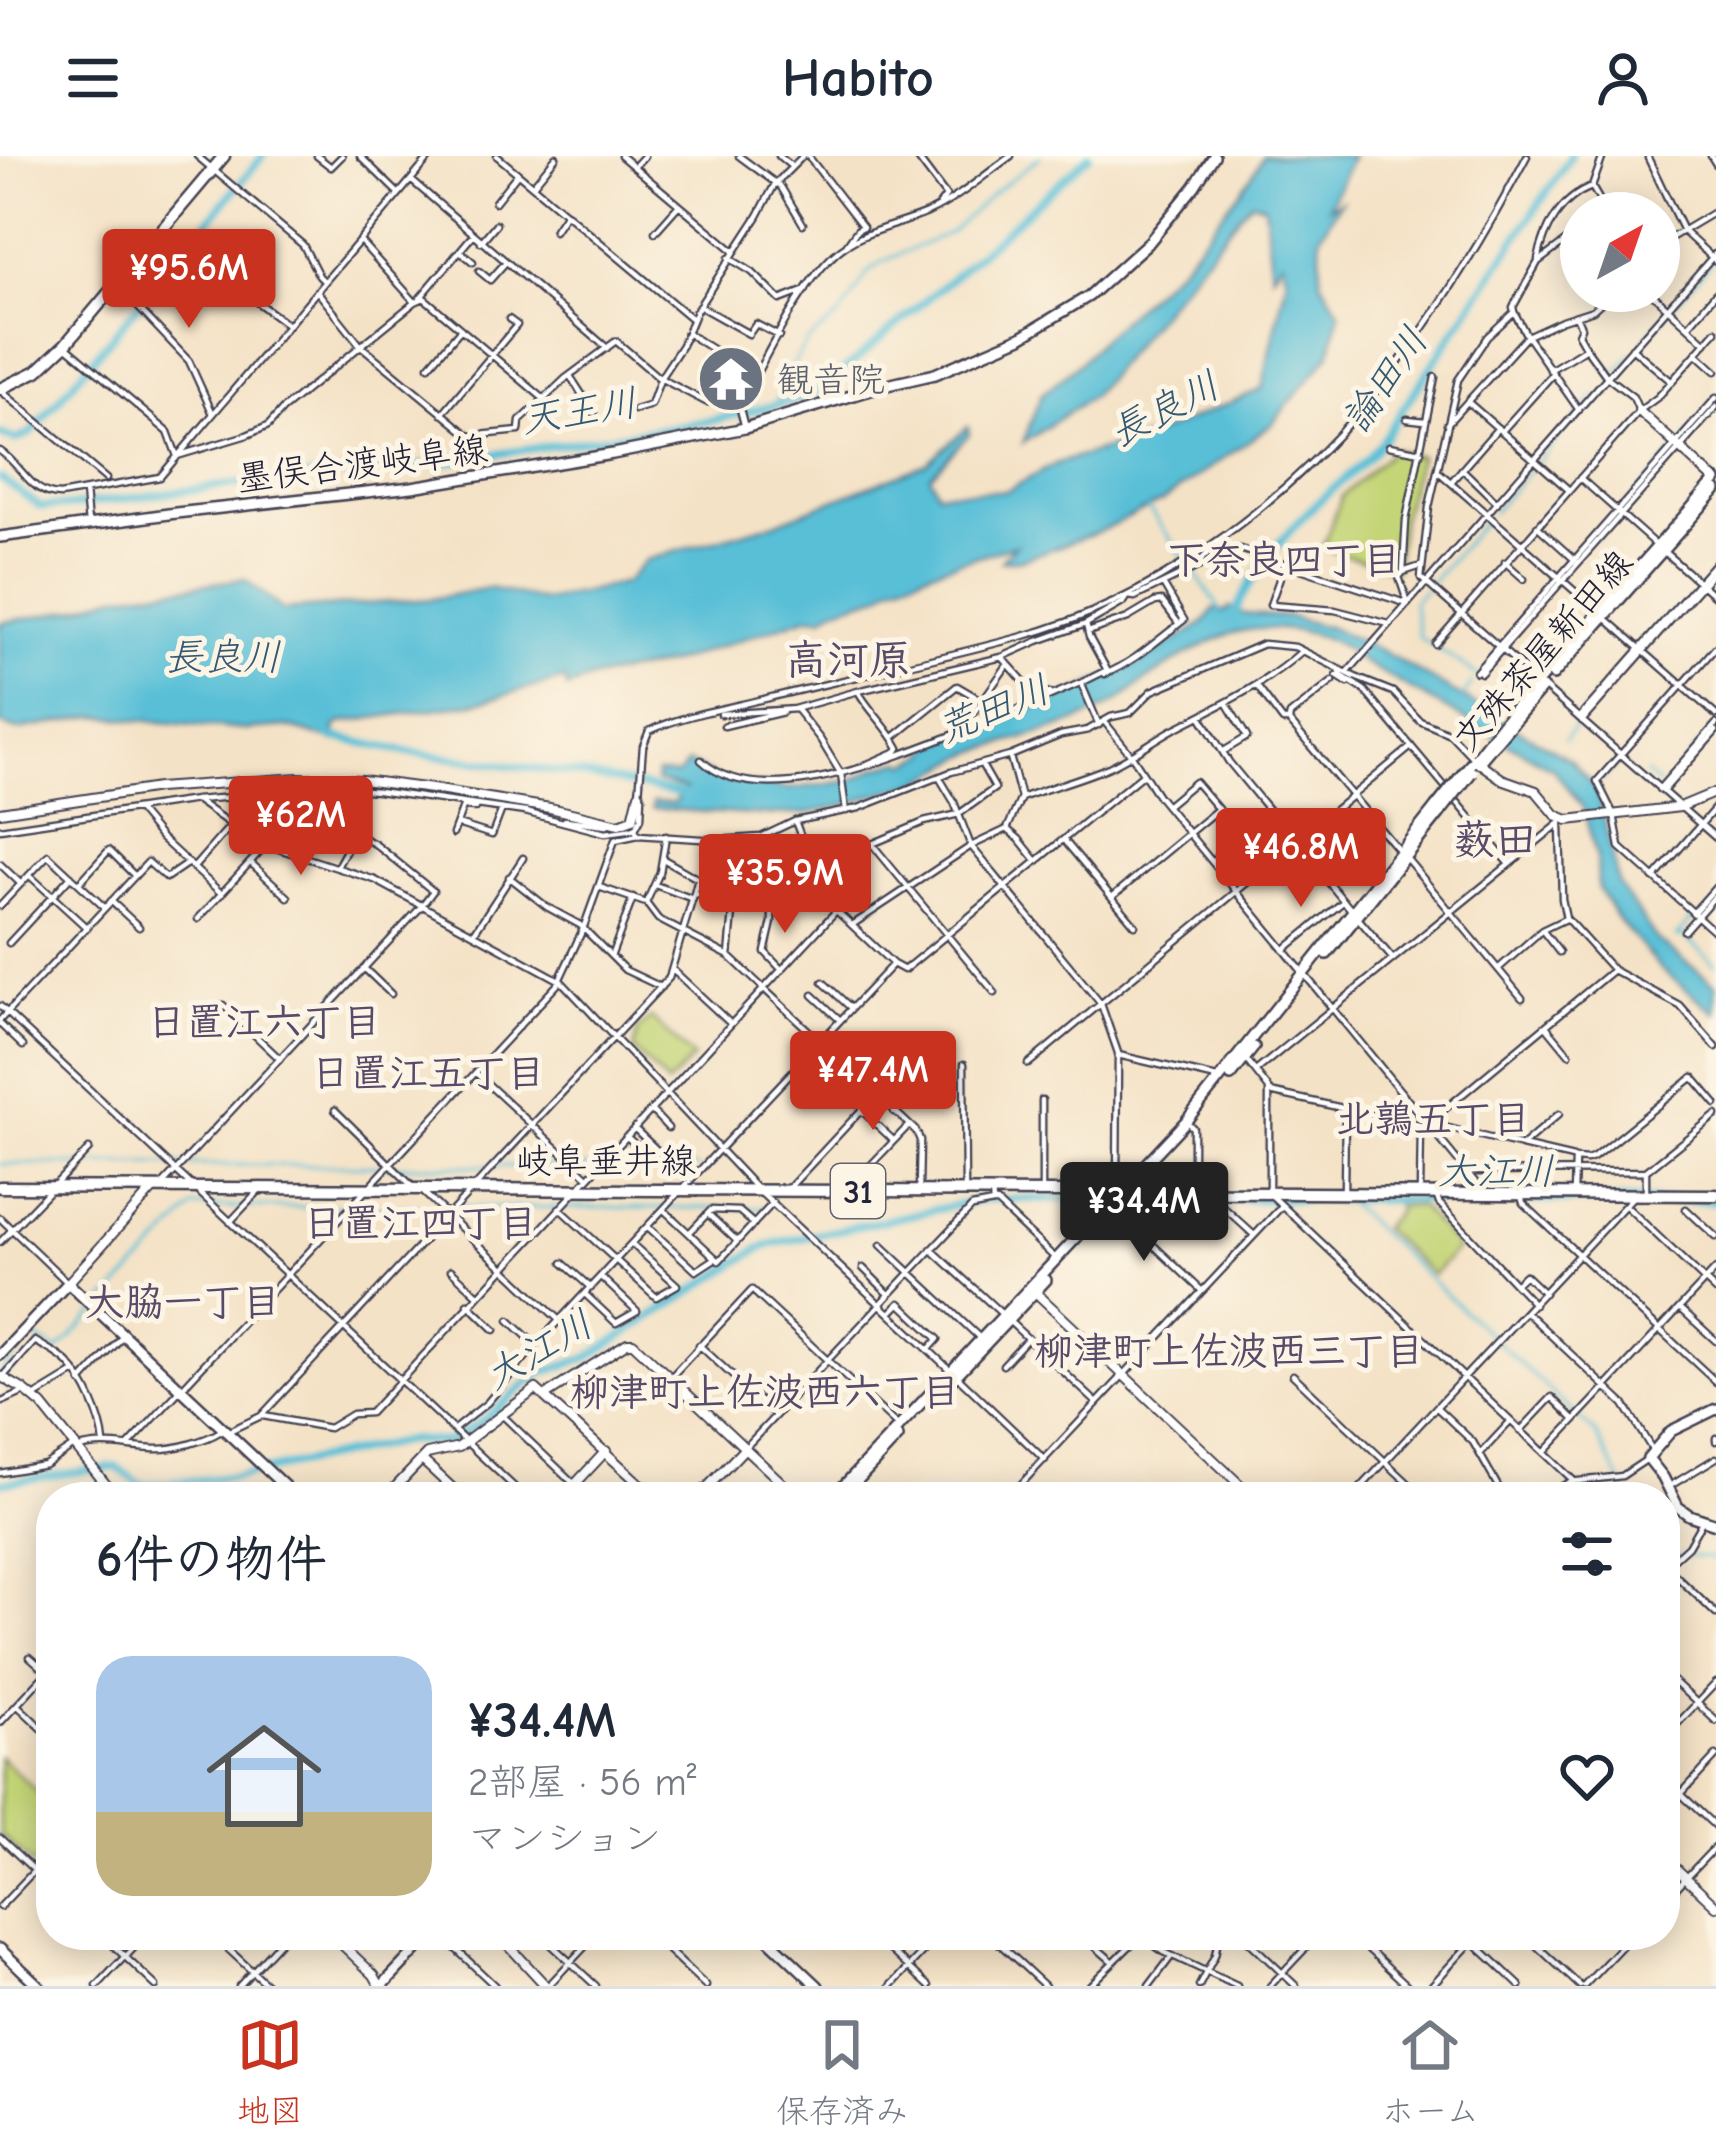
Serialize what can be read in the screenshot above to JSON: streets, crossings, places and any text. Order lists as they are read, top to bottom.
{
  "streets": {
    "main road": [
      "墨俣合渡岐阜線",
      "文殊茶屋新田線",
      "岐阜垂井線",
      "31"
    ]
  },
  "crossings": [
    ["文殊茶屋新田線", "岐阜垂井線"]
  ],
  "districts": [
    "下奈良四丁目",
    "高河原",
    "薮田",
    "日置江六丁目",
    "日置江五丁目",
    "北鶉五丁目",
    "日置江四丁目",
    "大脇一丁目",
    "柳津町上佐波西三丁目",
    "柳津町上佐波西六丁目"
  ],
  "water": [
    "論田川",
    "長良川",
    "天王川",
    "荒田川",
    "大江川"
  ],
  "places": {
    "temple": ["観音院"]
  },
  "north": "top right",
  "page": {
    "header": "Habito",
    "price": [
      "¥95.6M",
      "¥62M",
      "¥46.8M",
      "¥35.9M",
      "¥47.4M",
      "¥34.4M"
    ],
    "heading": "6件の物件",
    "list": [
      {
        "name": "¥34.4M",
        "note": "2部屋 · 56 m² · マンション"
      }
    ],
    "tabs": ["地図", "保存済み", "ホーム"]
  }
}
